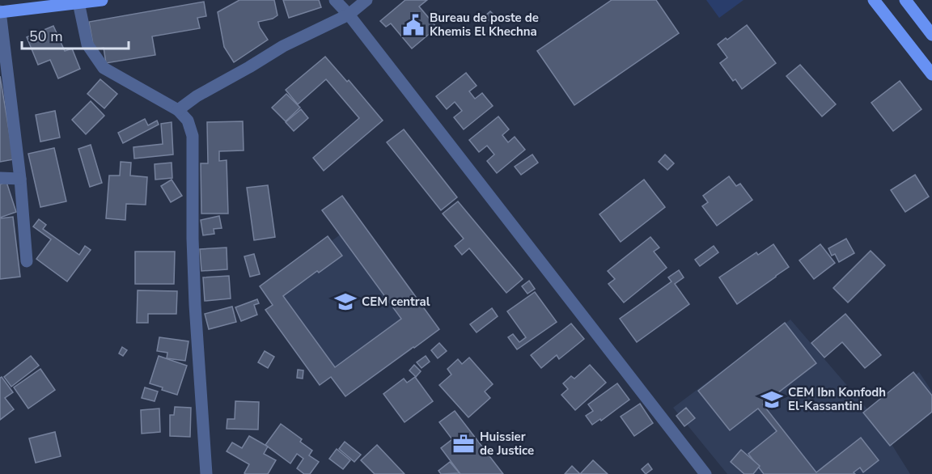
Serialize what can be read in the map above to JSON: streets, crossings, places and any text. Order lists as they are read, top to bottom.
{
  "places": {
    "public building": ["Bureau de poste de Khemis El Khechna"],
    "school or university": ["CEM central", "CEM Ibn Konfodh El-Kassantini"],
    "office": ["Huissier de Justice"]
  },
  "scale_bar": "50 m"
}
